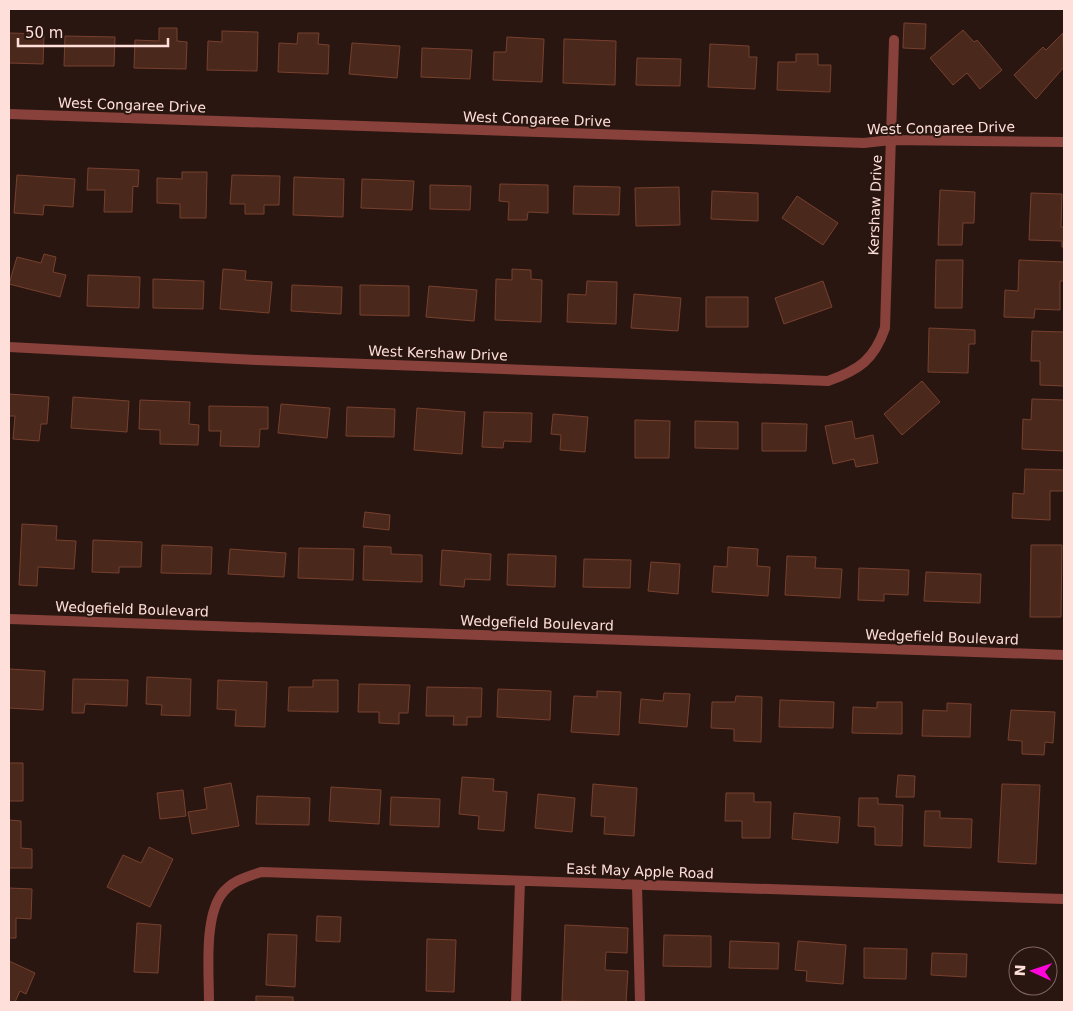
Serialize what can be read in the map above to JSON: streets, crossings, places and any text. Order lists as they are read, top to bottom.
{
  "streets": {
    "street": [
      "West Congaree Drive",
      "Kershaw Drive",
      "West Kershaw Drive",
      "Wedgefield Boulevard",
      "East May Apple Road"
    ]
  },
  "crossings": [
    ["West Congaree Drive", "Kershaw Drive"],
    ["Kershaw Drive", "West Kershaw Drive"]
  ],
  "scale_bar": "50 m",
  "north": "left"
}
